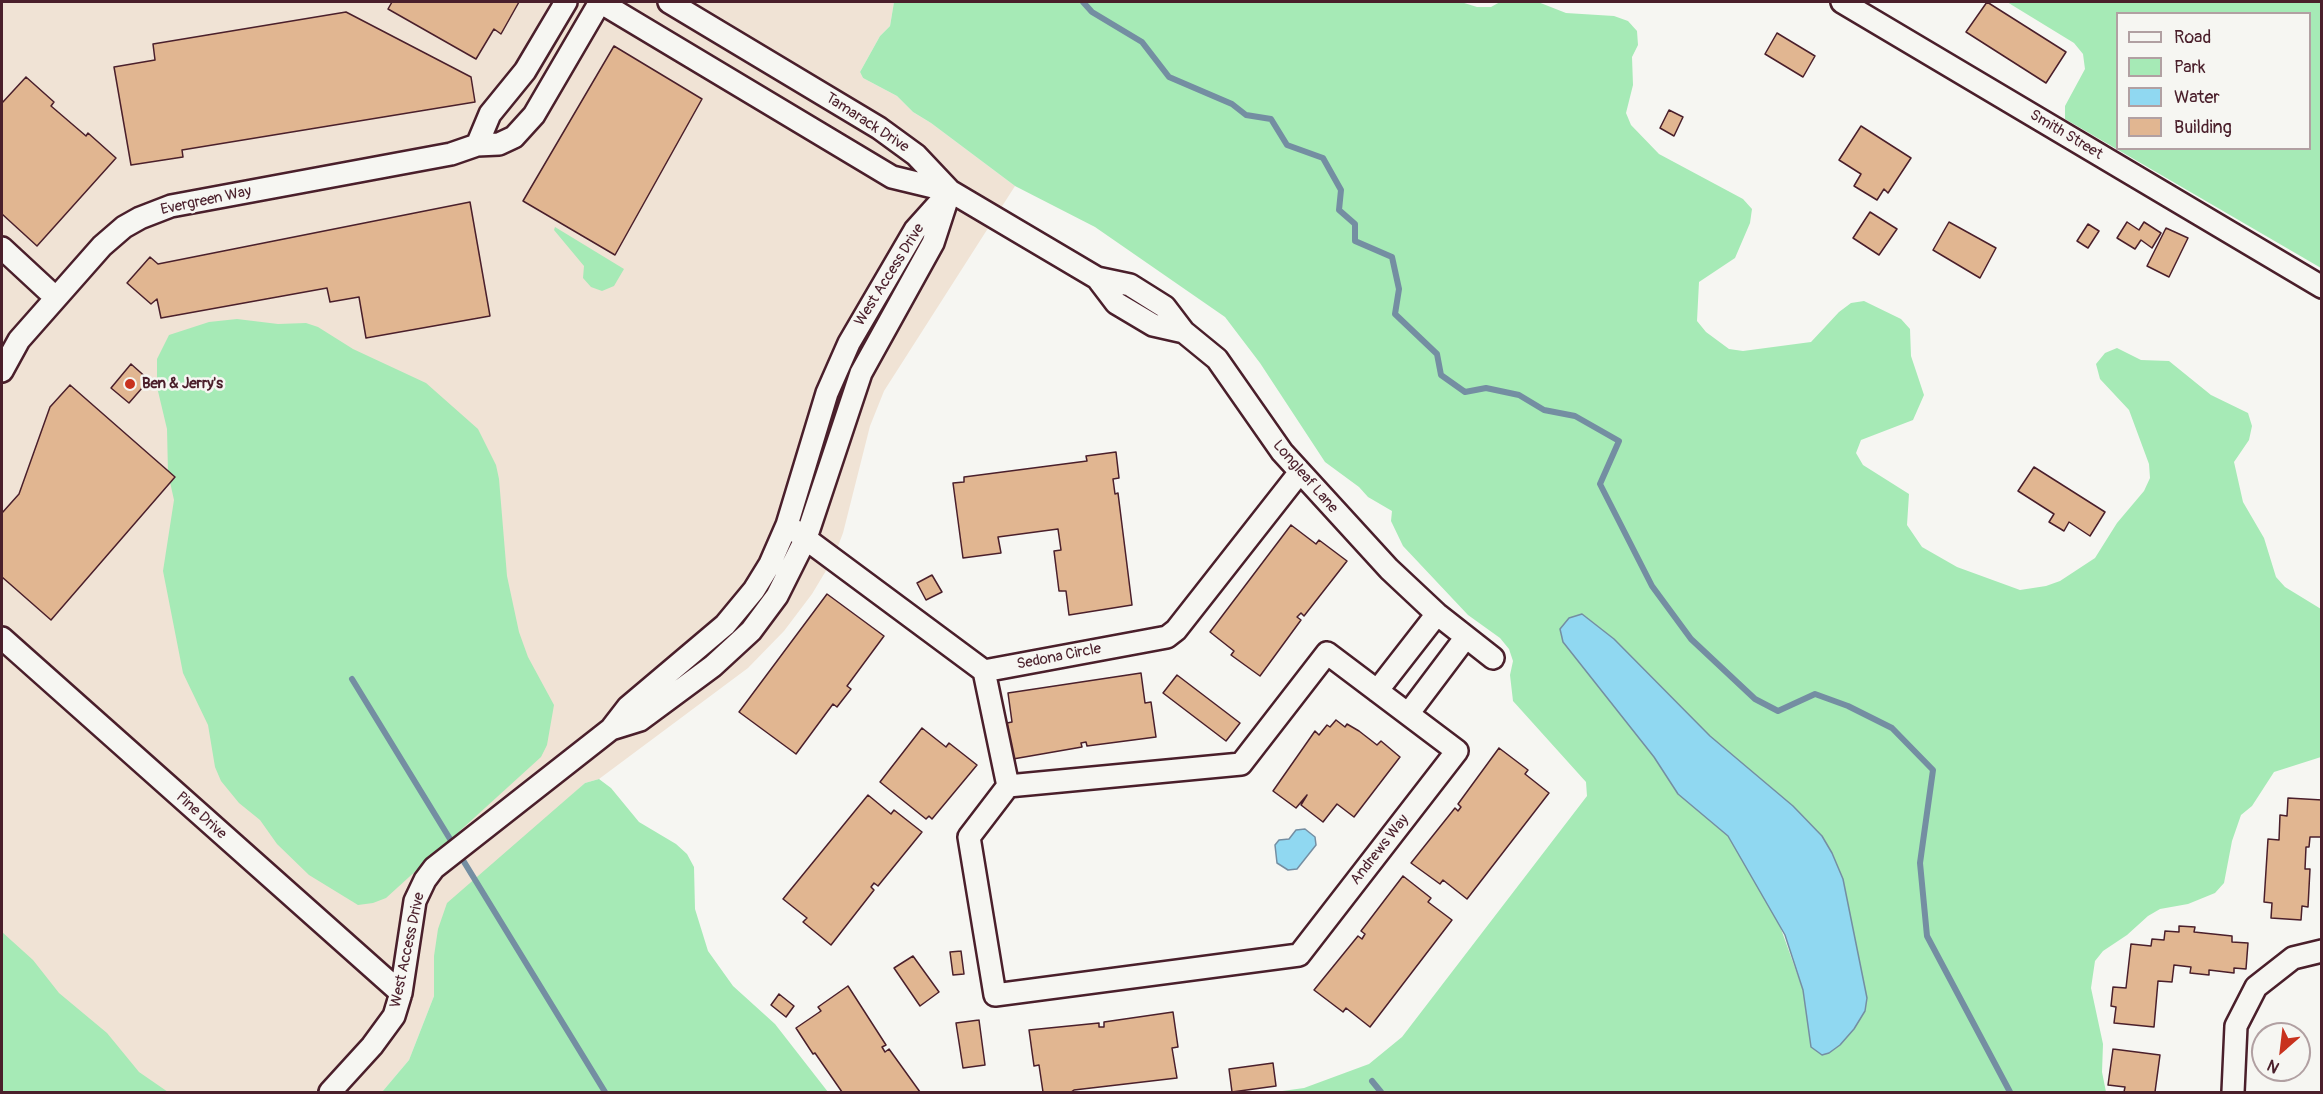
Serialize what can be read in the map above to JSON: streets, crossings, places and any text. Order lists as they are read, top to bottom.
{
  "streets": {
    "street": [
      "Tamarack Drive",
      "Smith Street",
      "Evergreen Way",
      "West Access Drive",
      "Longleaf Lane",
      "Sedona Circle",
      "Pine Drive",
      "Andrews Way"
    ]
  },
  "crossings": [
    ["Tamarack Drive", "Evergreen Way"],
    ["Tamarack Drive", "West Access Drive"],
    ["Tamarack Drive", "Longleaf Lane"],
    ["West Access Drive", "Longleaf Lane"],
    ["West Access Drive", "Pine Drive"],
    ["Longleaf Lane", "Sedona Circle"]
  ],
  "places": ["Ben & Jerry's"],
  "legend": [
    "Road",
    "Park",
    "Water",
    "Building"
  ],
  "north": "bottom left"
}
